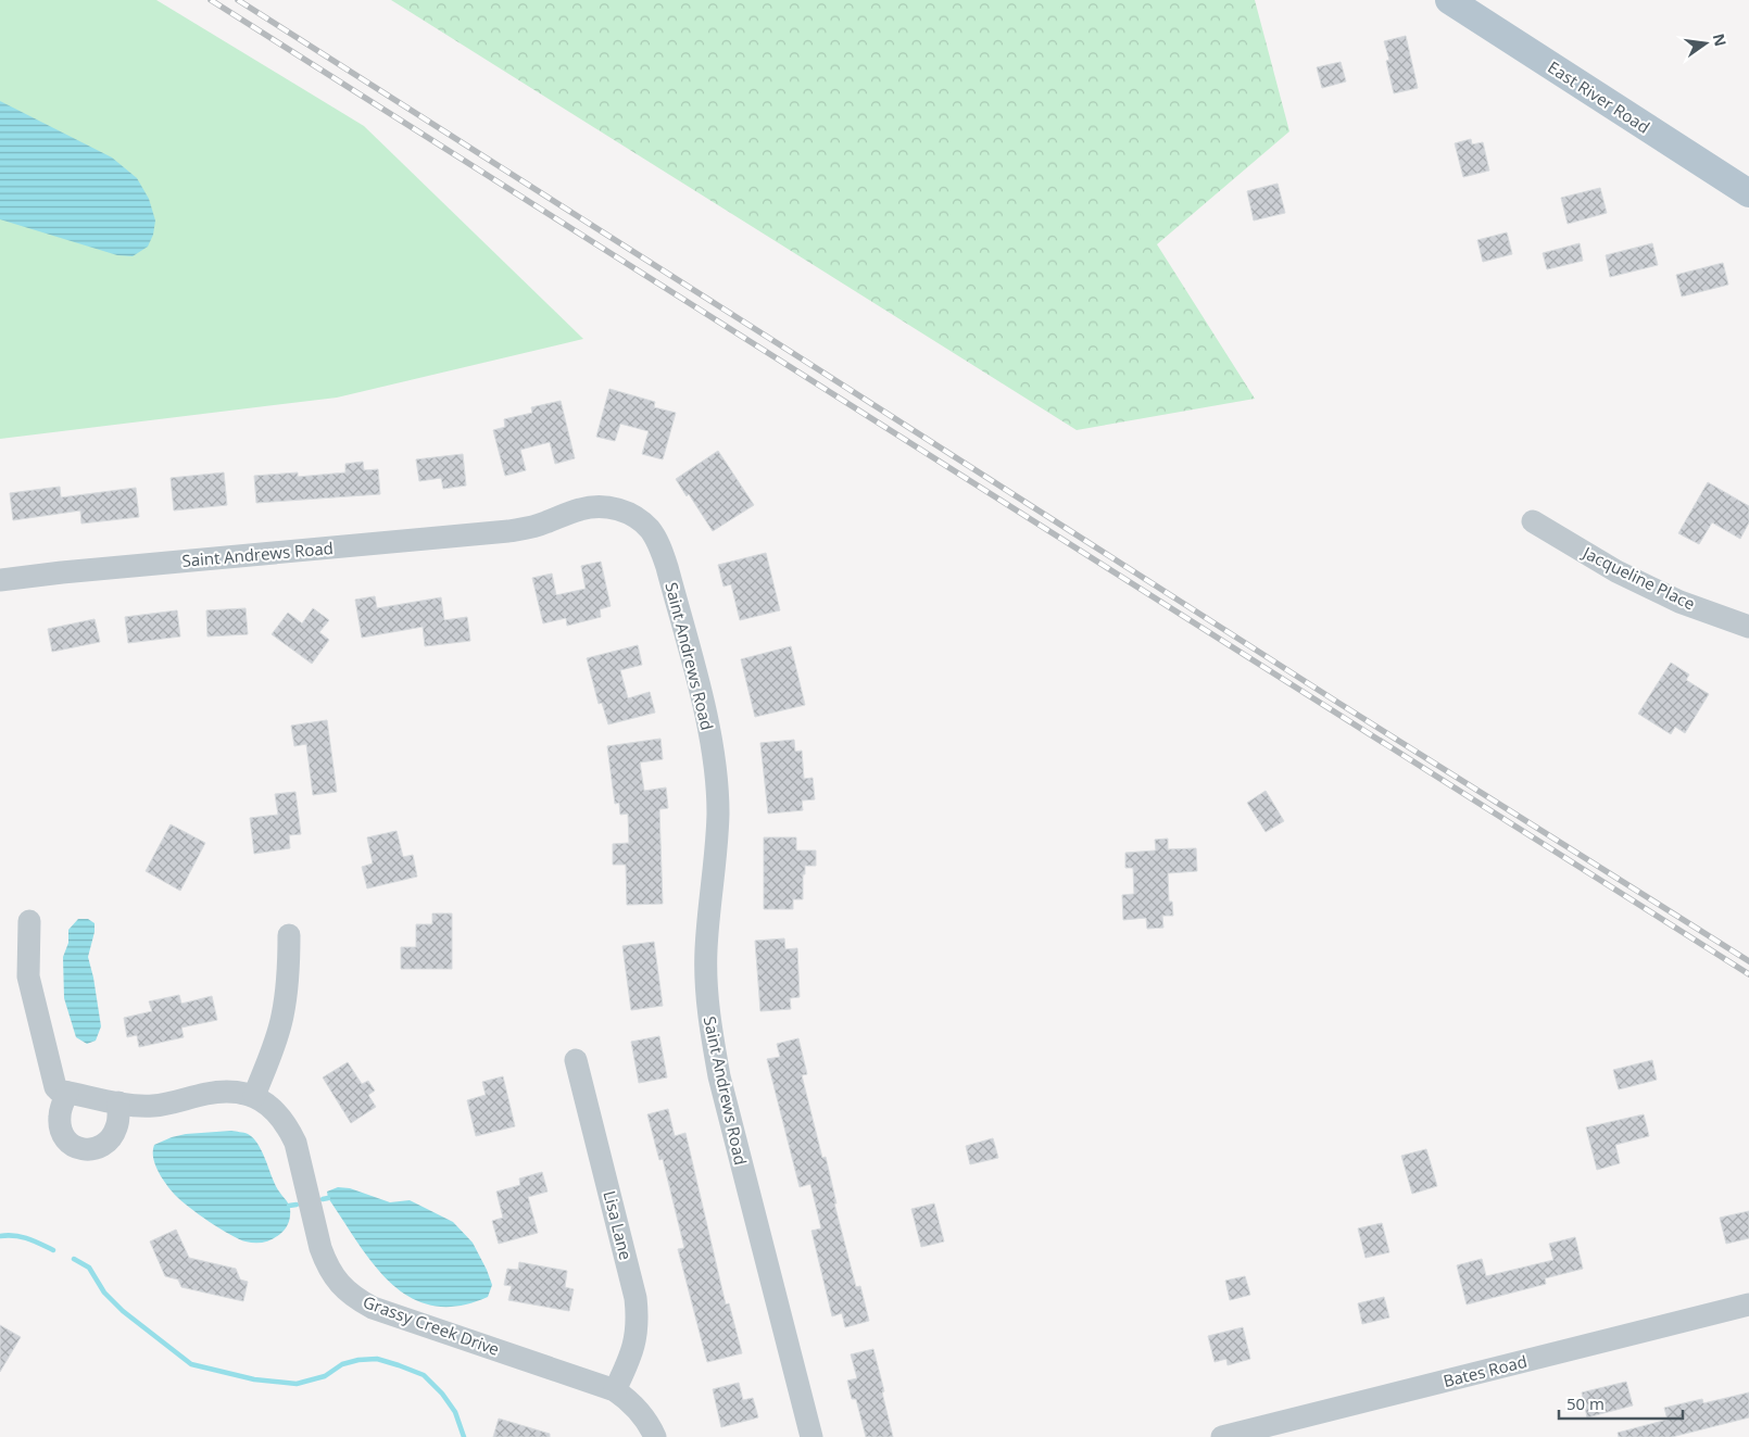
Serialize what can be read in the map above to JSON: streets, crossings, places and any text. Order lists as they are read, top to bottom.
{
  "streets": {
    "main road": ["East River Road"],
    "street": [
      "Saint Andrews Road",
      "Jacqueline Place",
      "Lisa Lane",
      "Grassy Creek Drive",
      "Bates Road"
    ]
  },
  "crossings": [
    ["Lisa Lane", "Grassy Creek Drive"]
  ],
  "scale_bar": "50 m",
  "north": "right"
}
